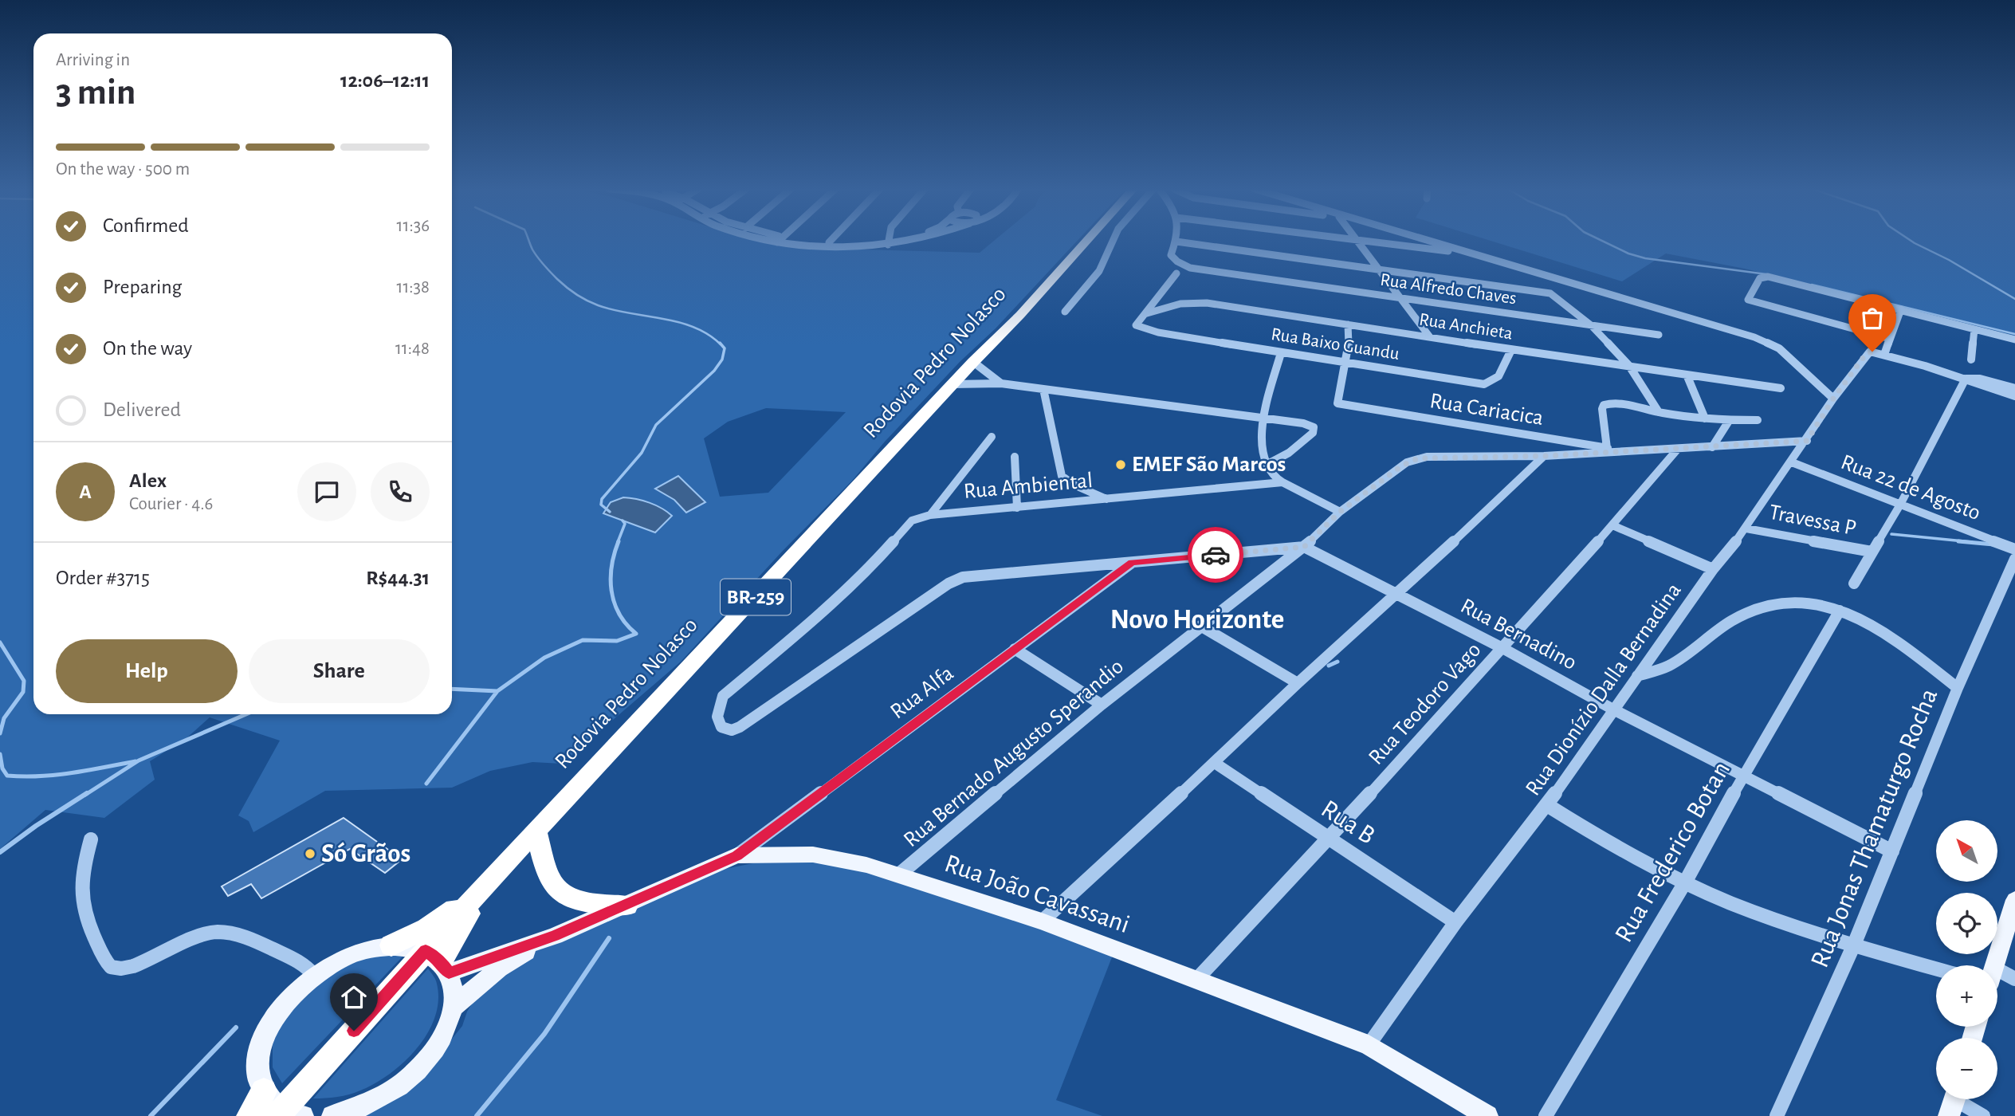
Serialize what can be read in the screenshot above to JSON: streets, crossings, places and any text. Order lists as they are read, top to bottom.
{
  "streets": {
    "highway": ["Rodovia Pedro Nolasco", "BR-259"],
    "main road": ["Rua João Cavassani"],
    "street": [
      "Rua Alfredo Chaves",
      "Rua Anchieta",
      "Rua Baixo Guandu",
      "Rua Cariacica",
      "Rua Ambiental",
      "Rua 22 de Agosto",
      "Travessa P",
      "Rua Bernadino",
      "Rua Dionízio Dalla Bernadina",
      "Rua Alfa",
      "Rua Teodoro Vago",
      "Rua Bernado Augusto Sperandio",
      "Rua B",
      "Rua Jonas Thamaturgo Rocha",
      "Rua Frederico Botan"
    ]
  },
  "crossings": [
    ["Rua Anchieta", "Rua Baixo Guandu"],
    ["Rua Baixo Guandu", "Rua Cariacica"],
    ["Rua Ambiental", "Rua Alfa"],
    ["Rua 22 de Agosto", "Rua Dionízio Dalla Bernadina"],
    ["Travessa P", "Rua Dionízio Dalla Bernadina"],
    ["Rua Bernadino", "Rua Dionízio Dalla Bernadina"],
    ["Rua Bernadino", "Rua Teodoro Vago"],
    ["Rua Bernadino", "Rua Bernado Augusto Sperandio"],
    ["Rua Bernadino", "Rua Jonas Thamaturgo Rocha"],
    ["Rua Bernadino", "Rua Frederico Botan"],
    ["Rua Dionízio Dalla Bernadina", "Rua B"],
    ["Rua Dionízio Dalla Bernadina", "Rua João Cavassani"],
    ["Rua Alfa", "Rua João Cavassani"],
    ["Rua Teodoro Vago", "Rua B"],
    ["Rua Teodoro Vago", "Rua João Cavassani"],
    ["Rua Bernado Augusto Sperandio", "Rua João Cavassani"]
  ],
  "districts": ["Novo Horizonte"],
  "places": ["EMEF São Marcos", "Só Grãos"],
  "north": "top left",
  "page": {
    "heading": ["3 min", "Arriving in", "12:06–12:11"],
    "panel": [
      "Alex",
      "Courier · 4.6",
      "Order #3715",
      "R$44.31"
    ],
    "bar": "On the way · 500 m",
    "list": [
      ["Confirmed", "11:36"],
      ["Preparing", "11:38"],
      ["On the way", "11:48"],
      "Delivered"
    ],
    "round": "A",
    "buttons": ["Help", "Share"],
    "map_buttons": ["+", "−"]
  }
}
